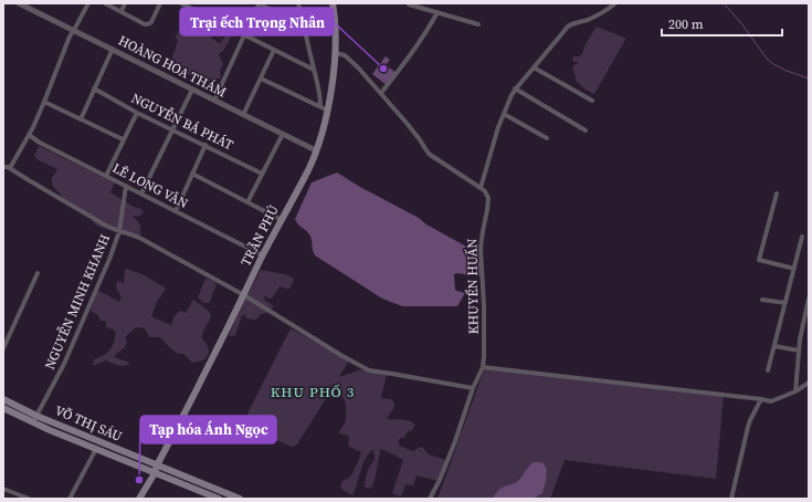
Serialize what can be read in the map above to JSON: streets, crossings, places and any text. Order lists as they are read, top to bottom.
{
  "streets": {
    "main road": ["TRẦN PHÚ", "VÕ THỊ SÁU"],
    "street": [
      "HOÀNG HOA THÁM",
      "NGUYỄN BÁ PHÁT",
      "LÊ LONG VÂN",
      "KHUYỂN HUẤN",
      "NGUYỄN MINH KHANH"
    ]
  },
  "crossings": [
    ["HOÀNG HOA THÁM", "TRẦN PHÚ"],
    ["LÊ LONG VÂN", "TRẦN PHÚ"],
    ["LÊ LONG VÂN", "NGUYỄN MINH KHANH"],
    ["TRẦN PHÚ", "VÕ THỊ SÁU"],
    ["NGUYỄN MINH KHANH", "VÕ THỊ SÁU"]
  ],
  "districts": ["KHU PHỐ 3"],
  "places": ["Trại ếch Trọng Nhân", "Tạp hóa Ánh Ngọc"],
  "scale_bar": "200 m"
}
